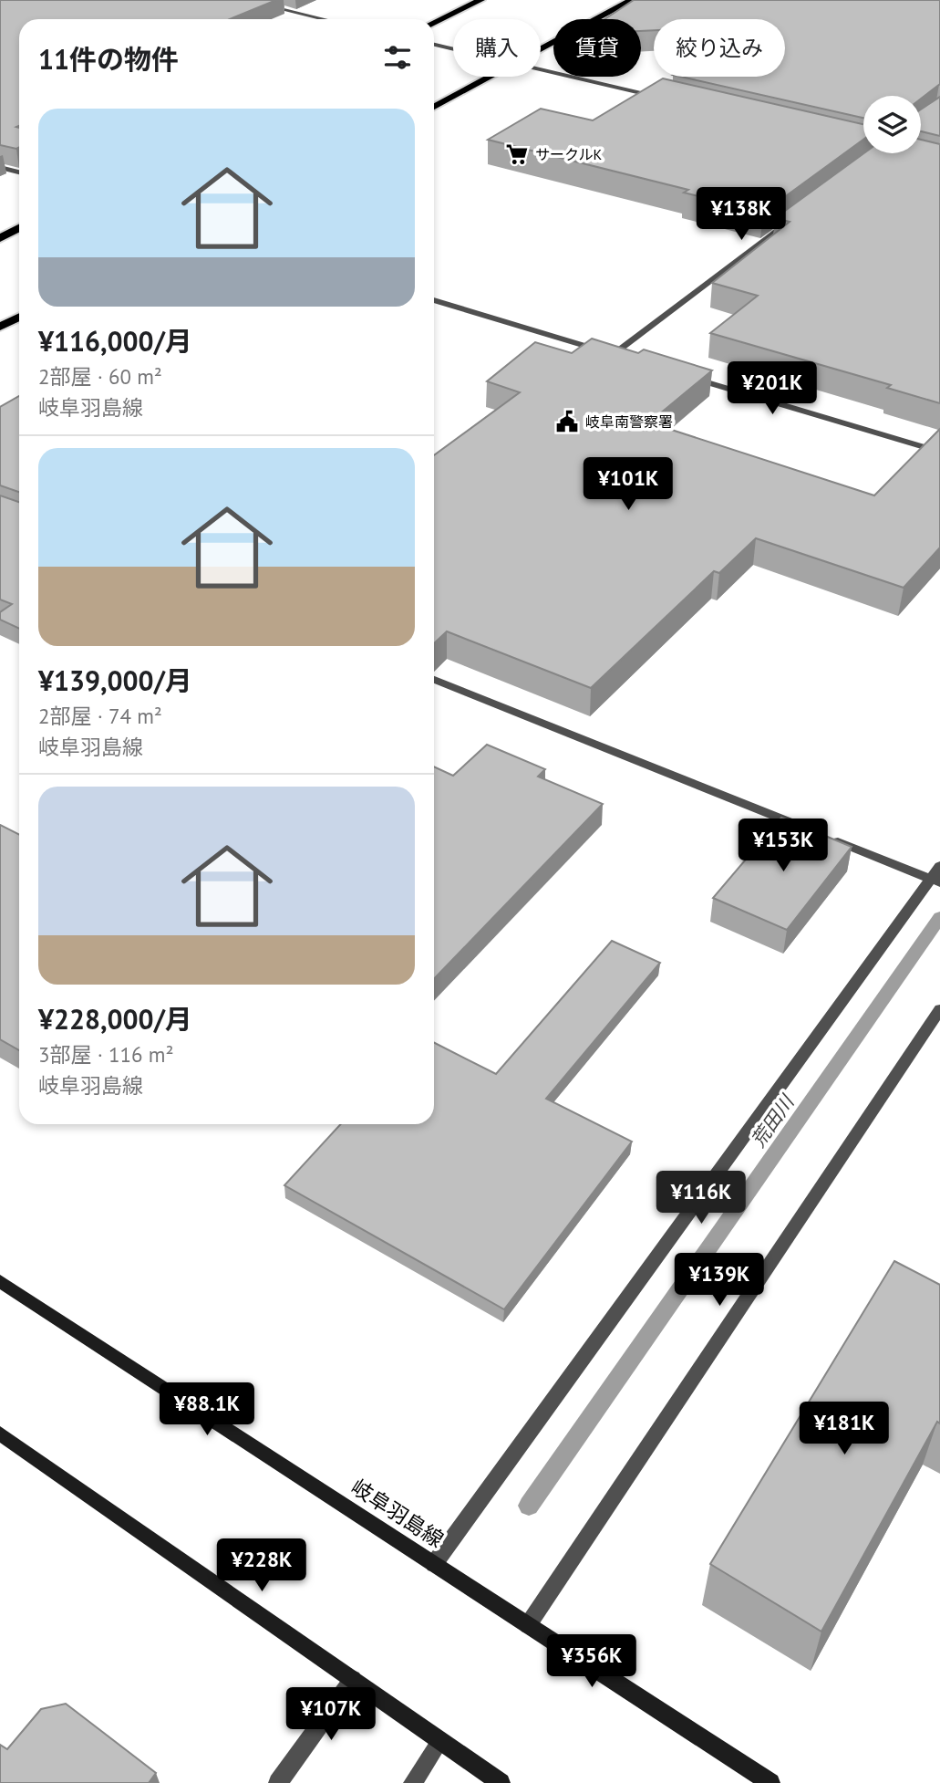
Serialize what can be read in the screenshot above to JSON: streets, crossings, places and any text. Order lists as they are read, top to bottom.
{
  "streets": {
    "main road": ["岐阜羽島線"]
  },
  "water": ["荒田川"],
  "places": {
    "supermarket": ["サークルK"],
    "public building": ["岐阜南警察署"]
  },
  "page": {
    "chip": ["購入", "賃貸", "絞り込み"],
    "heading": "11件の物件",
    "list": [
      {
        "name": "¥116,000/月",
        "note": "2部屋 · 60 m² · 岐阜羽島線"
      },
      {
        "name": "¥139,000/月",
        "note": "2部屋 · 74 m² · 岐阜羽島線"
      },
      {
        "name": "¥228,000/月",
        "note": "3部屋 · 116 m² · 岐阜羽島線"
      }
    ],
    "price": [
      "¥138K",
      "¥201K",
      "¥101K",
      "¥153K",
      "¥116K",
      "¥139K",
      "¥88.1K",
      "¥181K",
      "¥228K",
      "¥356K",
      "¥107K"
    ]
  }
}
